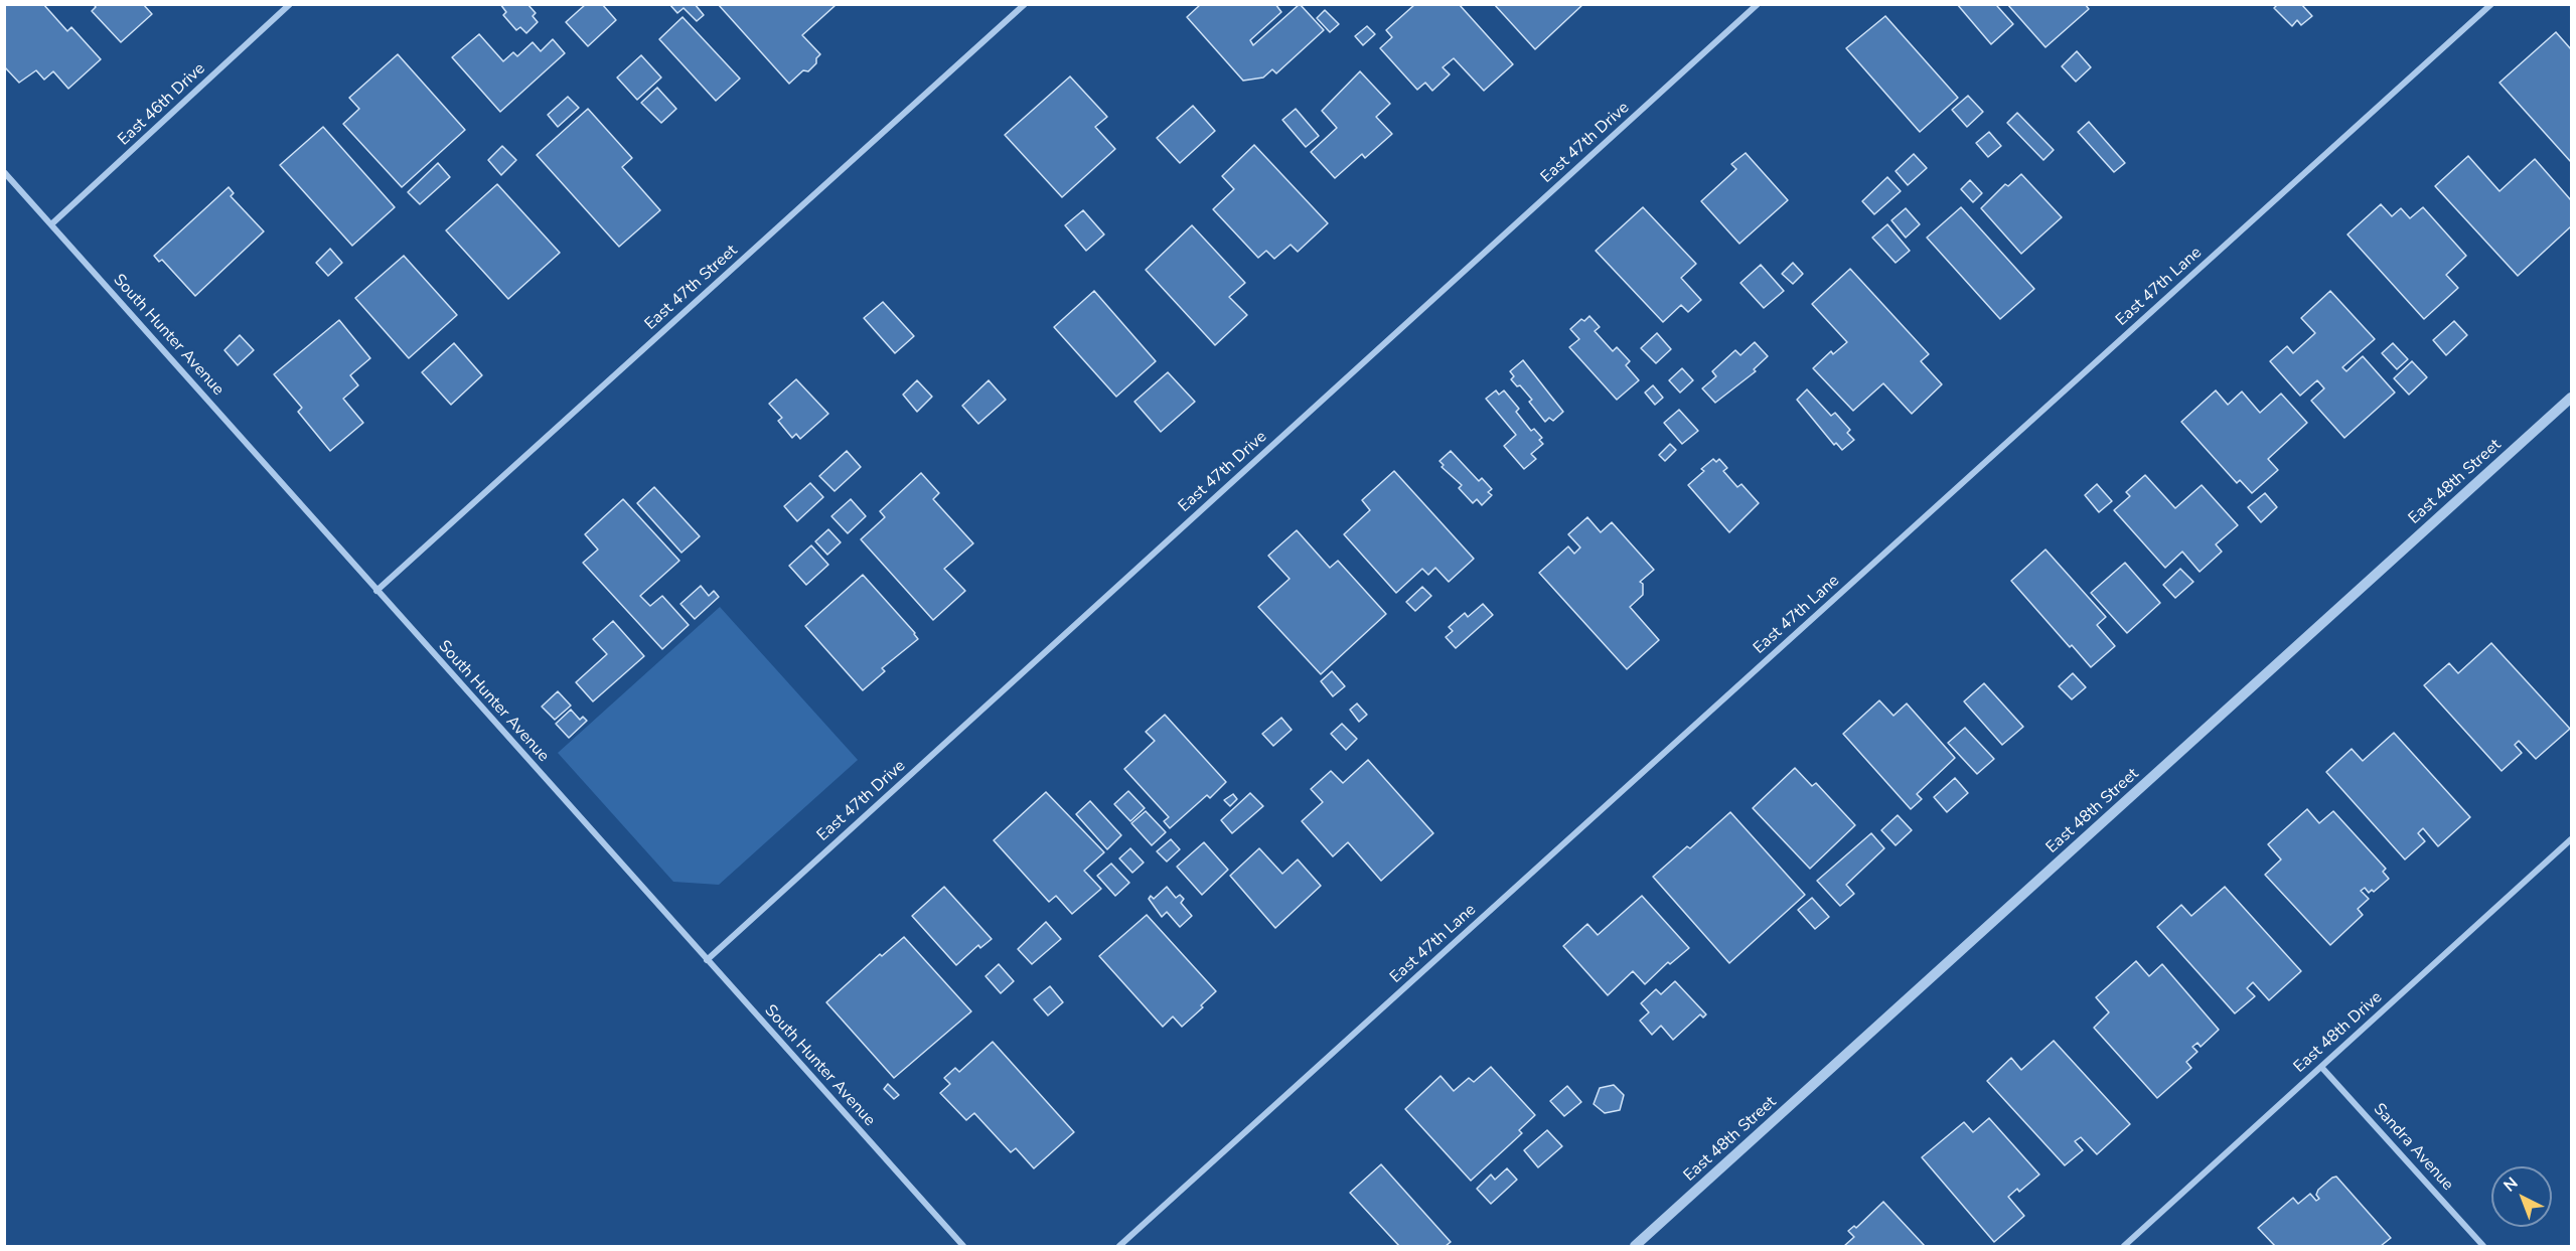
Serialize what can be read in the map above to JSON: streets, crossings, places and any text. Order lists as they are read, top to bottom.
{
  "streets": {
    "street": [
      "East 46th Drive",
      "East 47th Drive",
      "East 47th Lane",
      "East 47th Street",
      "South Hunter Avenue",
      "East 48th Street",
      "East 48th Drive",
      "Sandra Avenue"
    ]
  },
  "crossings": [
    ["East 46th Drive", "South Hunter Avenue"],
    ["East 47th Drive", "South Hunter Avenue"],
    ["East 47th Street", "South Hunter Avenue"],
    ["East 48th Drive", "Sandra Avenue"]
  ],
  "north": "top left"
}
